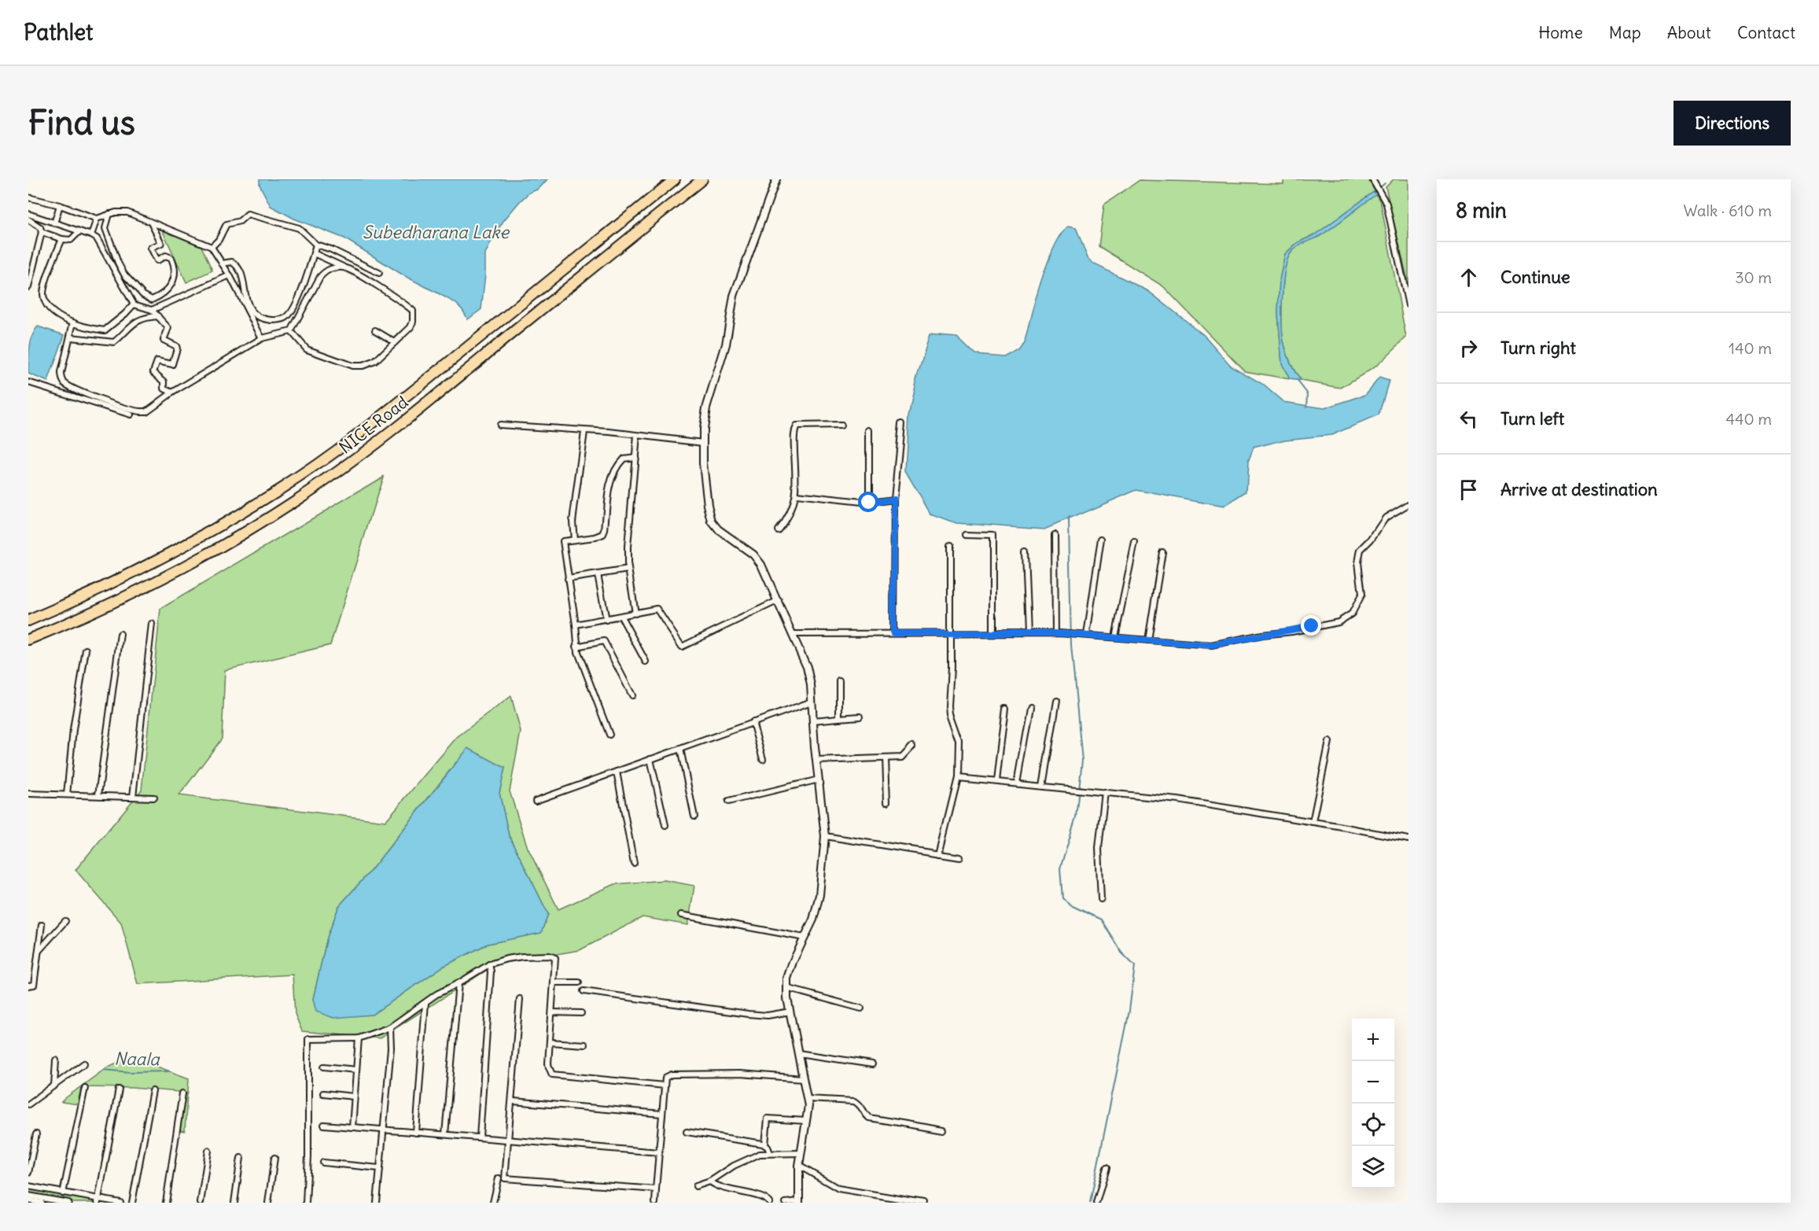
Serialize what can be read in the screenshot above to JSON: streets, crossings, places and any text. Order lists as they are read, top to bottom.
{
  "streets": {
    "highway": ["NICE Road"]
  },
  "water": ["Subedharana Lake", "Naala"],
  "page": {
    "header": "Pathlet",
    "nav": [
      "Home",
      "Map",
      "About",
      "Contact"
    ],
    "buttons": "Directions",
    "title": "Find us",
    "heading": ["8 min", "Walk · 610 m"],
    "list": [
      ["Continue", "30 m"],
      ["Turn right", "140 m"],
      ["Turn left", "440 m"],
      "Arrive at destination"
    ],
    "map_buttons": ["+", "−"]
  }
}
